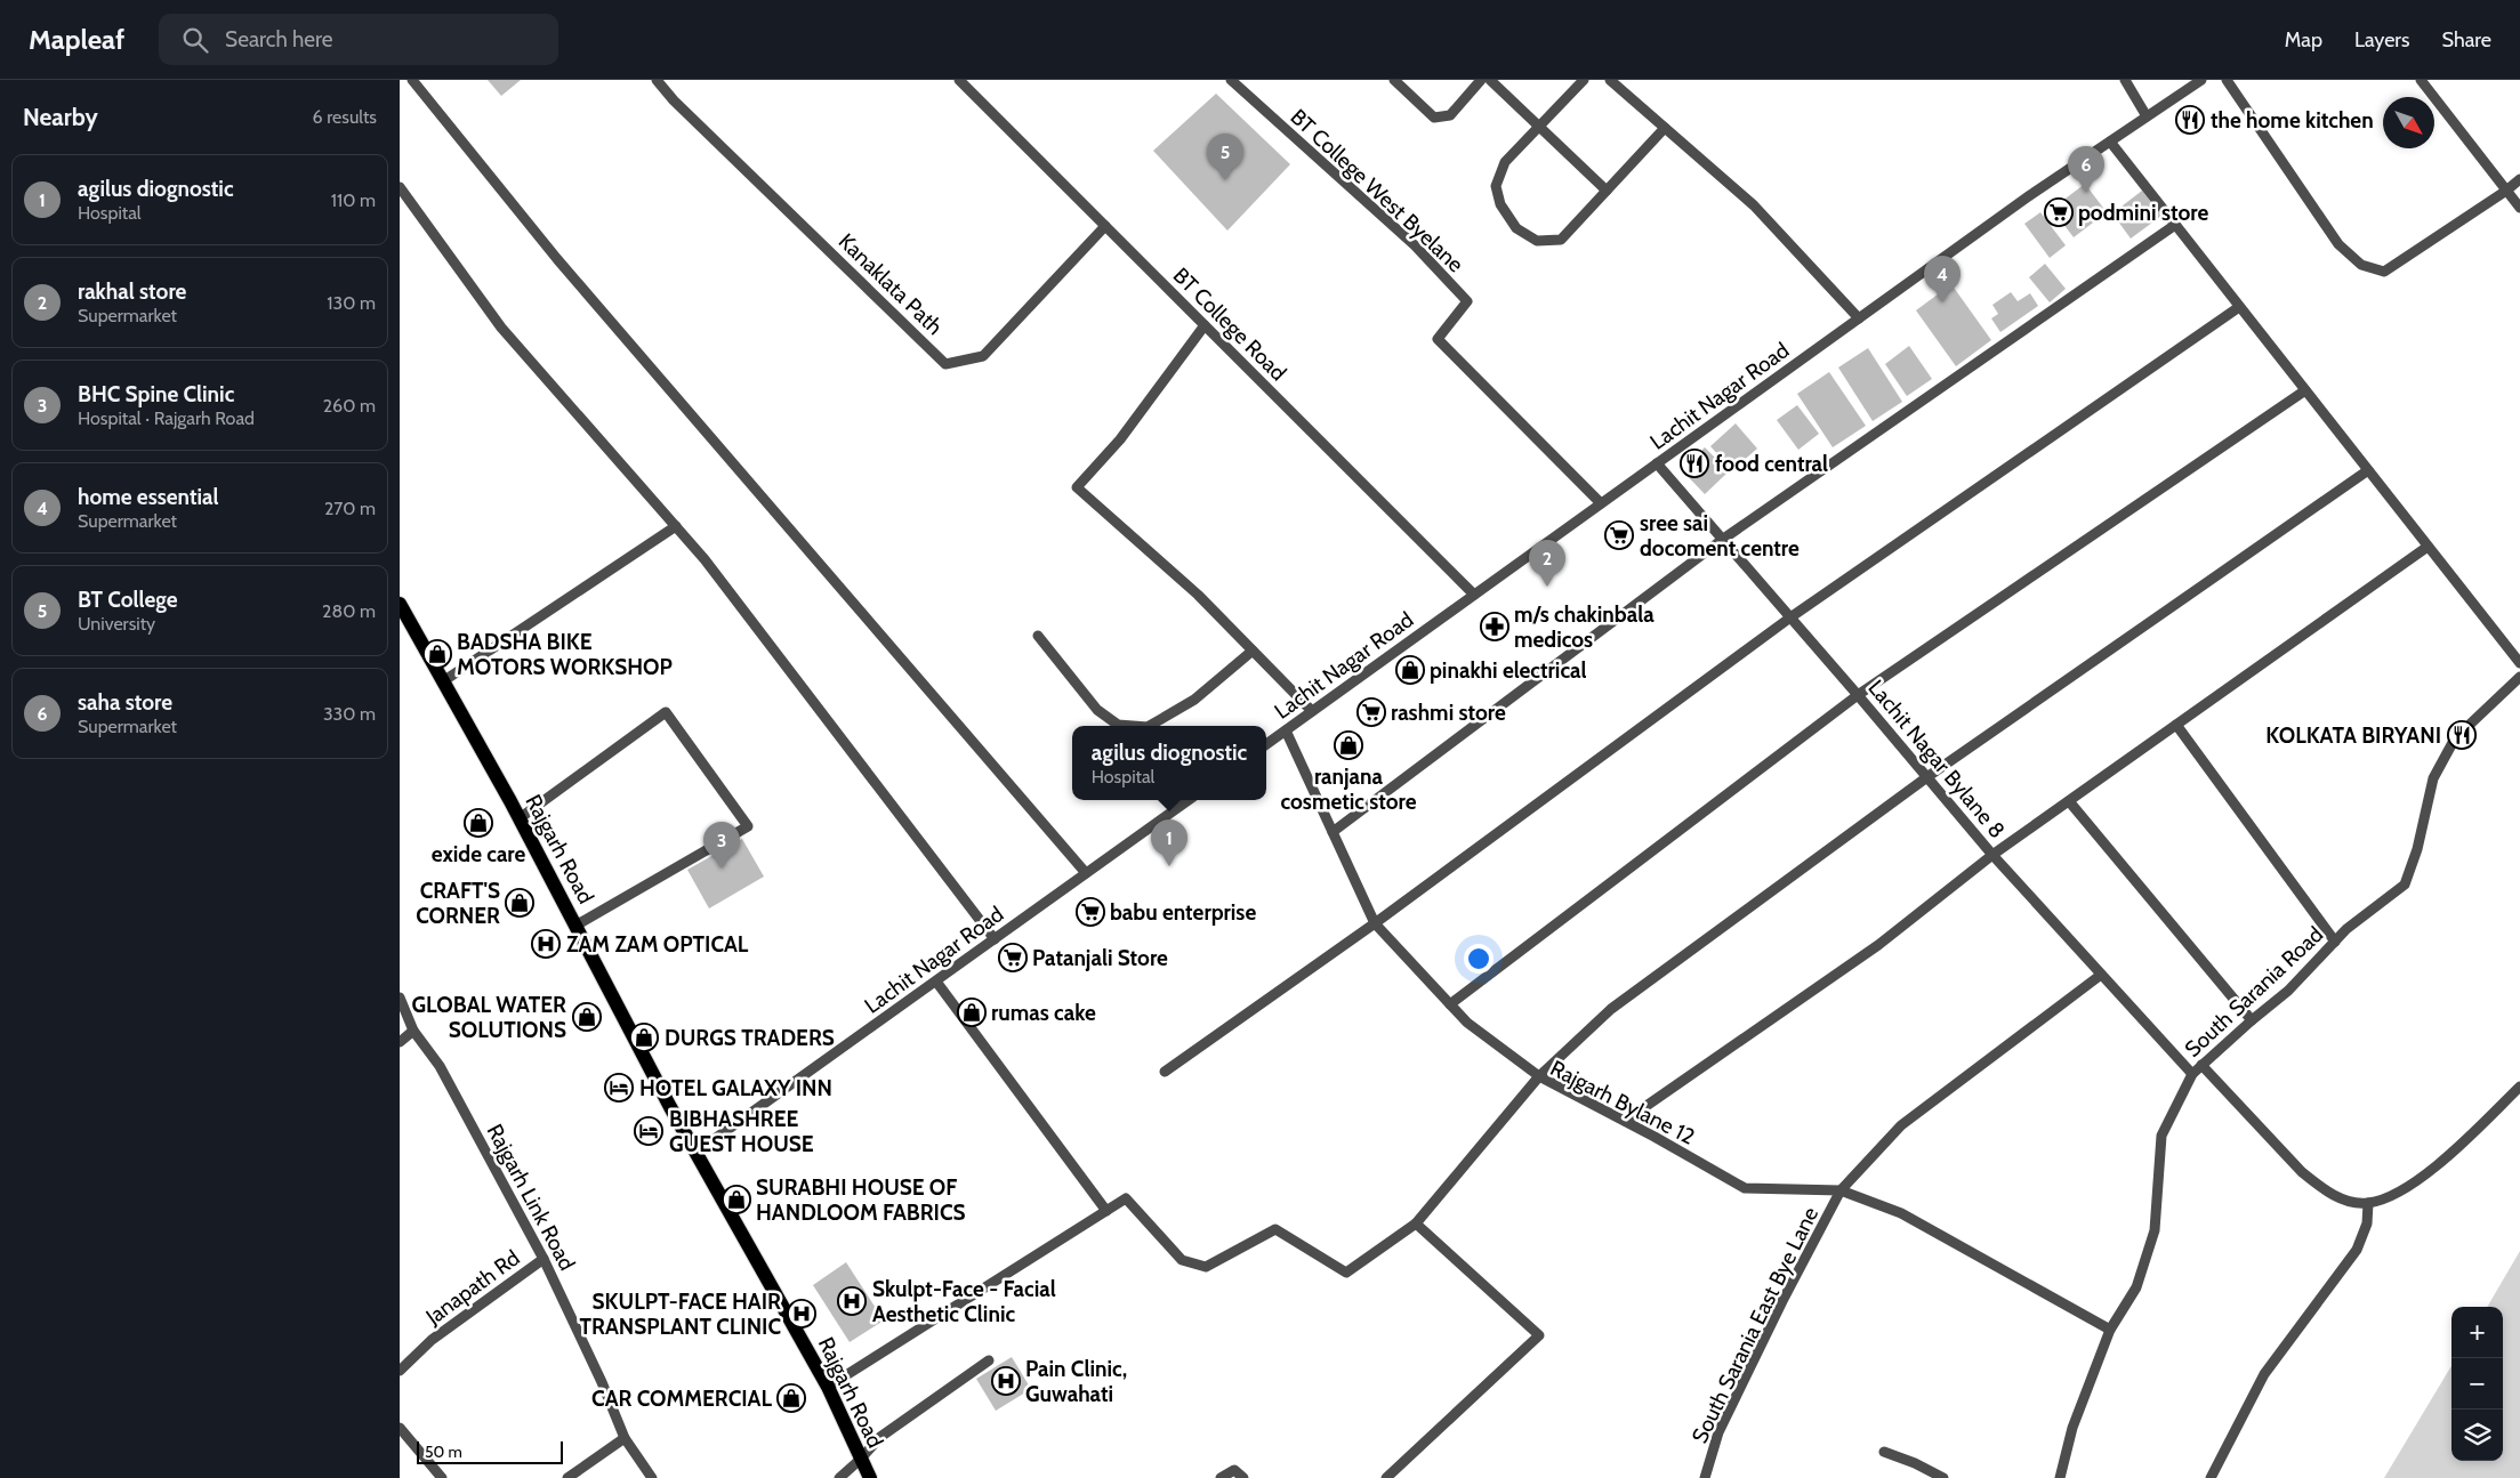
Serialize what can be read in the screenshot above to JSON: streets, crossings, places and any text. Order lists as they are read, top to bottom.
{
  "streets": {
    "main road": ["Rajgarh Road"],
    "street": [
      "BT College West Byelane",
      "Kanaklata Path",
      "BT College Road",
      "Lachit Nagar Road",
      "Lachit Nagar Bylane 8",
      "South Sarania Road",
      "Rajgarh Bylane 12",
      "Rajgarh Link Road",
      "Janapath Rd",
      "South Sarania East Bye Lane"
    ]
  },
  "crossings": [
    ["BT College West Byelane", "Lachit Nagar Road"],
    ["Kanaklata Path", "BT College Road"],
    ["BT College Road", "Lachit Nagar Road"],
    ["Lachit Nagar Road", "Lachit Nagar Bylane 8"],
    ["Lachit Nagar Road", "Rajgarh Road"],
    ["Lachit Nagar Bylane 8", "South Sarania Road"],
    ["Lachit Nagar Bylane 8", "South Sarania East Bye Lane"],
    ["South Sarania Road", "Rajgarh Bylane 12"],
    ["Rajgarh Bylane 12", "South Sarania East Bye Lane"],
    ["Rajgarh Link Road", "Janapath Rd"]
  ],
  "places": {
    "restaurant": ["the home kitchen", "food central", "KOLKATA BIRYANI"],
    "supermarket": [
      "podmini store",
      "sree sai docoment centre",
      "rashmi store",
      "babu enterprise",
      "Patanjali Store"
    ],
    "pharmacy": ["m/s chakinbala medicos"],
    "shop": [
      "BADSHA BIKE MOTORS WORKSHOP",
      "pinakhi electrical",
      "ranjana cosmetic store",
      "exide care",
      "CRAFT'S CORNER",
      "rumas cake",
      "GLOBAL WATER SOLUTIONS",
      "DURGS TRADERS",
      "SURABHI HOUSE OF HANDLOOM FABRICS",
      "CAR COMMERCIAL"
    ],
    "hospital": [
      "ZAM ZAM OPTICAL",
      "Skulpt-Face - Facial Aesthetic Clinic",
      "SKULPT-FACE HAIR TRANSPLANT CLINIC",
      "Pain Clinic, Guwahati"
    ],
    "hotel": ["HOTEL GALAXY INN", "BIBHASHREE GUEST HOUSE"]
  },
  "scale_bar": "50 m",
  "north": "bottom right",
  "page": {
    "header": "Mapleaf",
    "search": "Search here",
    "nav": ["Map", "Layers", "Share"],
    "heading": ["Nearby", "6 results"],
    "pins": [
      "5",
      "6",
      "4",
      "2",
      "1",
      "3"
    ],
    "list": [
      {
        "mark": "1",
        "name": "agilus diognostic",
        "note": "Hospital",
        "value": "110 m"
      },
      {
        "mark": "2",
        "name": "rakhal store",
        "note": "Supermarket",
        "value": "130 m"
      },
      {
        "mark": "3",
        "name": "BHC Spine Clinic",
        "note": "Hospital · Rajgarh Road",
        "value": "260 m"
      },
      {
        "mark": "4",
        "name": "home essential",
        "note": "Supermarket",
        "value": "270 m"
      },
      {
        "mark": "5",
        "name": "BT College",
        "note": "University",
        "value": "280 m"
      },
      {
        "mark": "6",
        "name": "saha store",
        "note": "Supermarket",
        "value": "330 m"
      }
    ],
    "popup": ["agilus diognostic", "Hospital"],
    "map_buttons": ["+", "−"],
    "scale": "50 m"
  }
}
